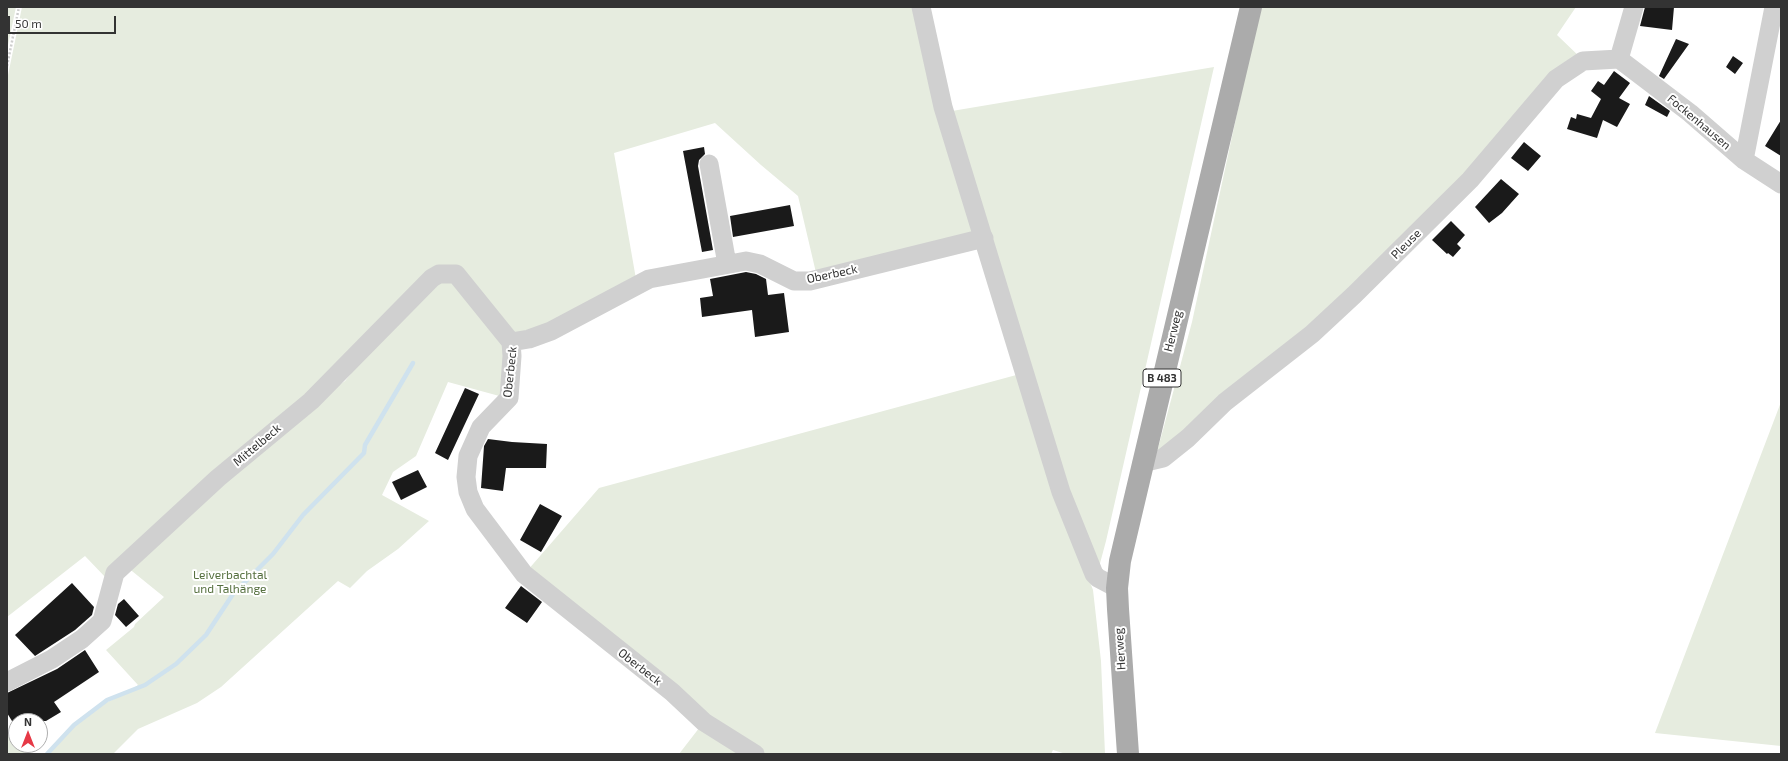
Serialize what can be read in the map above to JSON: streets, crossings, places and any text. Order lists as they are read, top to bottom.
{
  "streets": {
    "main road": ["Herweg", "B 483"],
    "street": [
      "Fockenhausen",
      "Pleuse",
      "Oberbeck",
      "Mittelbeck"
    ]
  },
  "crossings": [
    ["Fockenhausen", "Pleuse"],
    ["Pleuse", "Herweg"],
    ["Oberbeck", "Mittelbeck"]
  ],
  "parks": ["Leiverbachtal und Talhänge"],
  "scale_bar": "50 m",
  "north": "top"
}
